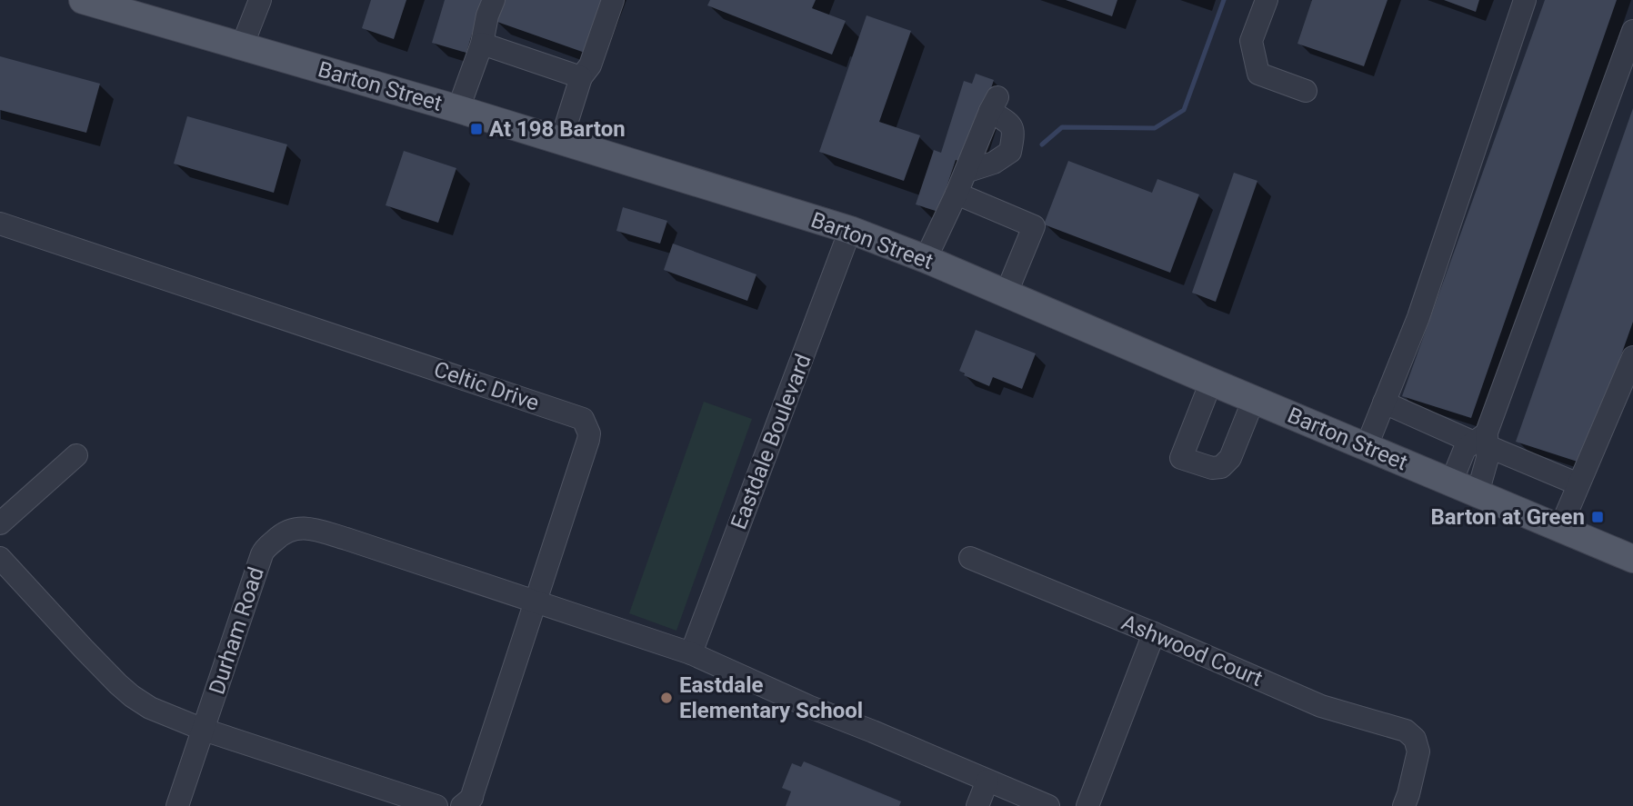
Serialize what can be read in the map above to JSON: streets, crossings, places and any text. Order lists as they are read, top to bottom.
{
  "streets": {
    "main road": ["Barton Street"],
    "street": [
      "Celtic Drive",
      "Eastdale Boulevard",
      "Durham Road",
      "Ashwood Court"
    ]
  },
  "crossings": [
    ["Barton Street", "Eastdale Boulevard"],
    ["Celtic Drive", "Durham Road"],
    ["Eastdale Boulevard", "Durham Road"]
  ],
  "places": {
    "transit": ["At 198 Barton", "Barton at Green"],
    "other": ["Eastdale Elementary School"]
  }
}
